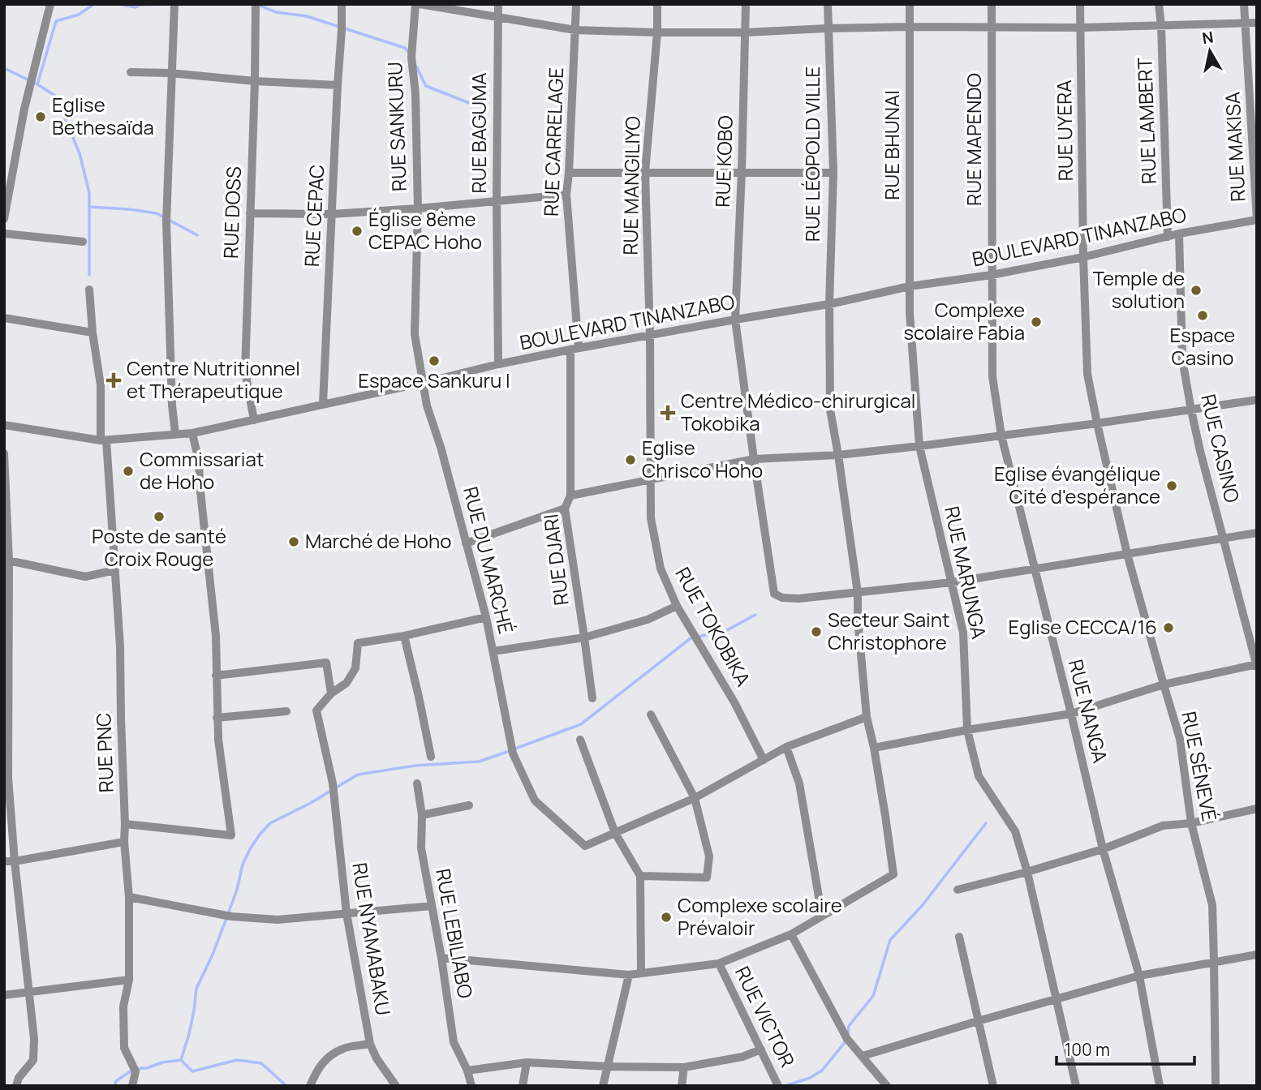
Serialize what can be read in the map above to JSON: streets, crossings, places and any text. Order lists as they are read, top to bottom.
{
  "streets": {
    "street": [
      "RUE LAMBERT",
      "RUE SANKURU",
      "RUE UYERA",
      "RUE BAGUMA",
      "RUE MAPENDO",
      "RUE CARRELAGE",
      "RUE BHUNAI",
      "RUE MAKISA",
      "RUE LÉOPOLD VILLE",
      "RUE KOBO",
      "RUE MANGILIYO",
      "RUE DOSS",
      "RUE CEPAC",
      "BOULEVARD TINANZABO",
      "RUE CASINO",
      "RUE DJARI",
      "RUE DU MARCHÉ",
      "RUE MARUNGA",
      "RUE TOKOBIKA",
      "RUE NANGA",
      "RUE PNC",
      "RUE SÉNEVÉ",
      "RUE LEBILIABO",
      "RUE NYAMABAKU",
      "RUE VICTOR"
    ]
  },
  "crossings": [
    ["RUE LAMBERT", "BOULEVARD TINANZABO"],
    ["RUE SANKURU", "BOULEVARD TINANZABO"],
    ["RUE SANKURU", "RUE DU MARCHÉ"],
    ["RUE UYERA", "BOULEVARD TINANZABO"],
    ["RUE UYERA", "RUE SÉNEVÉ"],
    ["RUE BAGUMA", "BOULEVARD TINANZABO"],
    ["RUE MAPENDO", "BOULEVARD TINANZABO"],
    ["RUE MAPENDO", "RUE NANGA"],
    ["RUE CARRELAGE", "BOULEVARD TINANZABO"],
    ["RUE CARRELAGE", "RUE DJARI"],
    ["RUE BHUNAI", "BOULEVARD TINANZABO"],
    ["RUE BHUNAI", "RUE MARUNGA"],
    ["RUE MAKISA", "BOULEVARD TINANZABO"],
    ["RUE LÉOPOLD VILLE", "RUE KOBO"],
    ["RUE LÉOPOLD VILLE", "BOULEVARD TINANZABO"],
    ["RUE KOBO", "BOULEVARD TINANZABO"],
    ["RUE MANGILIYO", "BOULEVARD TINANZABO"],
    ["RUE MANGILIYO", "RUE TOKOBIKA"],
    ["RUE DOSS", "BOULEVARD TINANZABO"],
    ["RUE CEPAC", "BOULEVARD TINANZABO"],
    ["BOULEVARD TINANZABO", "RUE CASINO"],
    ["BOULEVARD TINANZABO", "RUE DJARI"],
    ["BOULEVARD TINANZABO", "RUE DU MARCHÉ"],
    ["BOULEVARD TINANZABO", "RUE MARUNGA"],
    ["BOULEVARD TINANZABO", "RUE TOKOBIKA"],
    ["BOULEVARD TINANZABO", "RUE NANGA"],
    ["BOULEVARD TINANZABO", "RUE PNC"],
    ["BOULEVARD TINANZABO", "RUE SÉNEVÉ"]
  ],
  "places": {
    "other": [
      "Eglise Bethesaïda",
      "Église 8ème CEPAC Hoho",
      "Temple de solution",
      "Espace Casino",
      "Complexe scolaire Fabia",
      "Espace Sankuru I",
      "Eglise Chrisco Hoho",
      "Commissariat de Hoho",
      "Eglise évangélique Cité d'espérance",
      "Poste de santé Croix Rouge",
      "Marché de Hoho",
      "Eglise CECCA/16",
      "Secteur Saint Christophore",
      "Complexe scolaire Prévaloir"
    ],
    "health": ["Centre Nutritionnel et Thérapeutique", "Centre Médico-chirurgical Tokobika"]
  },
  "scale_bar": "100 m",
  "north": "top"
}
